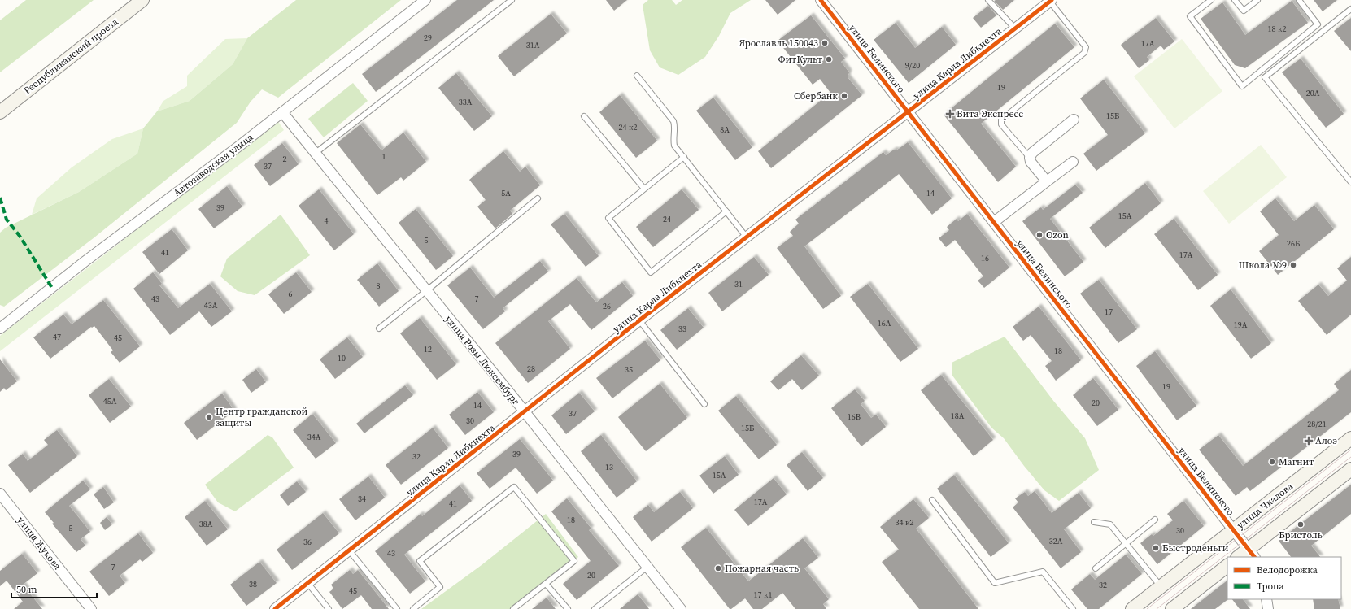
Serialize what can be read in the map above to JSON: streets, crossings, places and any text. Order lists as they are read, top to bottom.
{
  "streets": {
    "main road": ["Республиканский проезд", "улица Чкалова"],
    "street": [
      "улица Белинского",
      "улица Карла Либкнехта",
      "Автозаводская улица",
      "улица Розы Люксембург",
      "улица Жукова"
    ]
  },
  "crossings": [
    ["улица Белинского", "улица Карла Либкнехта"],
    ["улица Белинского", "улица Чкалова"],
    ["улица Карла Либкнехта", "улица Розы Люксембург"],
    ["Автозаводская улица", "улица Розы Люксембург"]
  ],
  "places": {
    "other": [
      "Ярославль 150043",
      "ФитКульт",
      "Сбербанк",
      "Ozon",
      "Школа №9",
      "Центр гражданской защиты",
      "Магнит",
      "Бристоль",
      "Быстроденьги",
      "Пожарная часть"
    ],
    "health": ["Вита Экспресс", "Алоэ"]
  },
  "house_numbers": [
    "18 к2",
    "29",
    "17А",
    "31А",
    "9/20",
    "19",
    "20А",
    "33А",
    "15Б",
    "24 к2",
    "8А",
    "1",
    "2",
    "37",
    "5А",
    "14",
    "39",
    "15А",
    "24",
    "4",
    "5",
    "26Б",
    "41",
    "17А",
    "16",
    "31",
    "8",
    "6",
    "43",
    "7",
    "43А",
    "26",
    "17",
    "16А",
    "19А",
    "33",
    "47",
    "45",
    "12",
    "18",
    "10",
    "28",
    "35",
    "19",
    "45А",
    "20",
    "14",
    "37",
    "18А",
    "16В",
    "30",
    "28/21",
    "15Б",
    "34А",
    "39",
    "32",
    "13",
    "15А",
    "34",
    "17А",
    "41",
    "18",
    "34 к2",
    "38А",
    "5",
    "30",
    "32А",
    "36",
    "43",
    "7",
    "20",
    "38",
    "32",
    "45",
    "17 к1"
  ],
  "legend": ["Велодорожка", "Тропа"],
  "scale_bar": "50 m"
}
